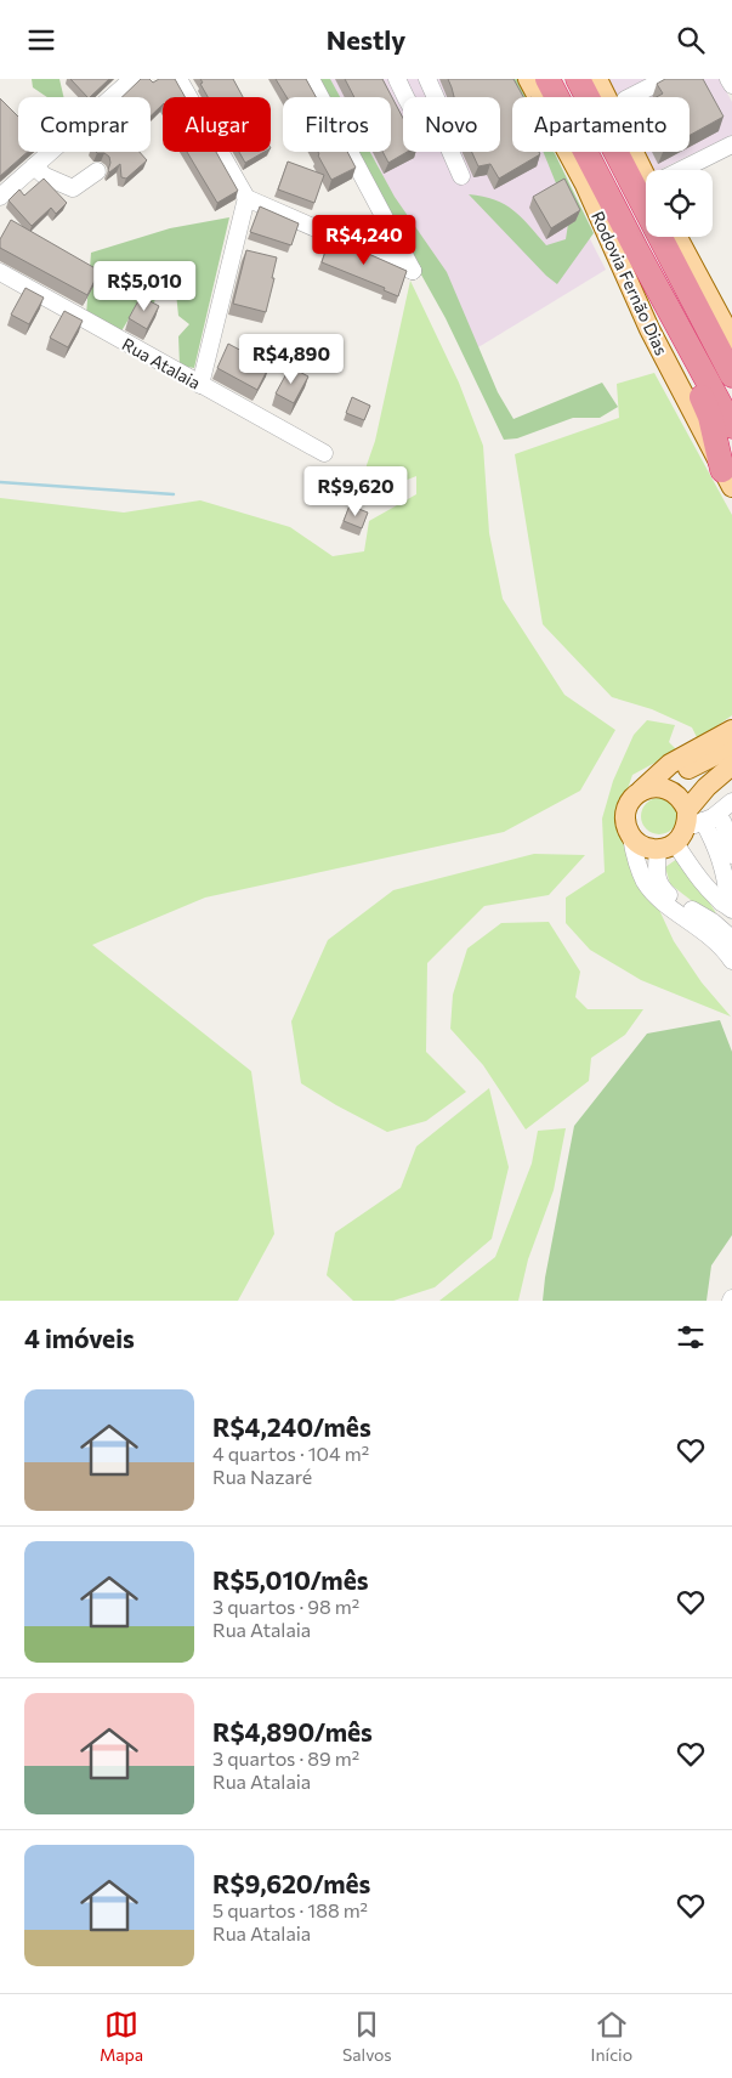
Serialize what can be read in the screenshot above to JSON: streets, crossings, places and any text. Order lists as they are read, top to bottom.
{
  "streets": {
    "highway": ["Rodovia Fernão Dias"],
    "street": ["Rua Atalaia"]
  },
  "page": {
    "header": "Nestly",
    "chip": [
      "Comprar",
      "Alugar",
      "Filtros",
      "Novo",
      "Apartamento"
    ],
    "price": [
      "R$4,240",
      "R$5,010",
      "R$4,890",
      "R$9,620"
    ],
    "heading": "4 imóveis",
    "list": [
      {
        "name": "R$4,240/mês",
        "note": "4 quartos · 104 m² · Rua Nazaré"
      },
      {
        "name": "R$5,010/mês",
        "note": "3 quartos · 98 m² · Rua Atalaia"
      },
      {
        "name": "R$4,890/mês",
        "note": "3 quartos · 89 m² · Rua Atalaia"
      },
      {
        "name": "R$9,620/mês",
        "note": "5 quartos · 188 m² · Rua Atalaia"
      }
    ],
    "tabs": ["Mapa", "Salvos", "Início"]
  }
}
